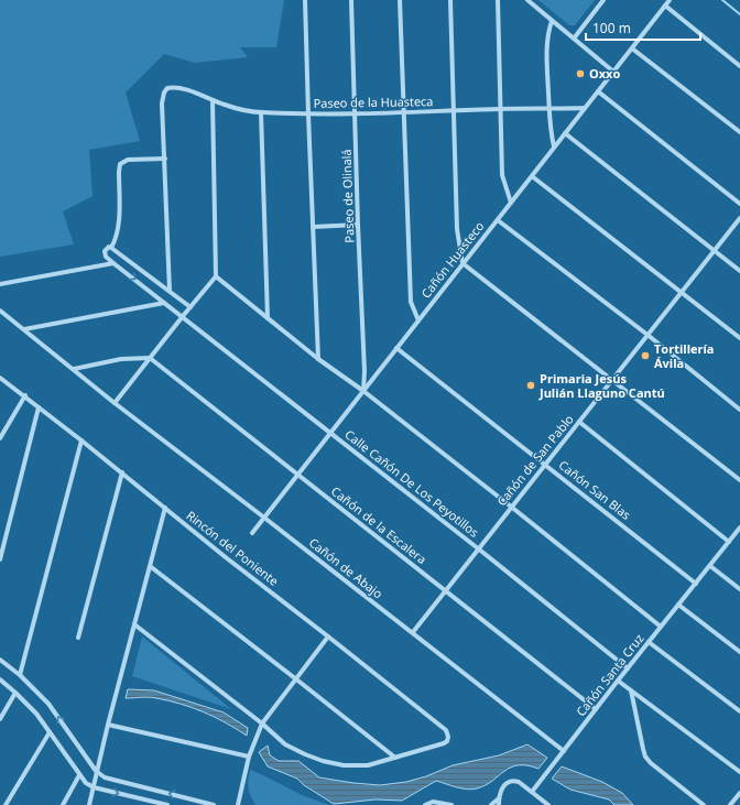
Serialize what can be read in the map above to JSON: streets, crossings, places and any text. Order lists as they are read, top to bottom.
{
  "streets": {
    "street": [
      "Paseo de la Huasteca",
      "Paseo de Olinalá",
      "Cañón Huasteco",
      "Cañón de San Pablo",
      "Calle Cañón De Los Peyotillos",
      "Cañón San Blas",
      "Cañón de la Escalera",
      "Rincón del Poniente",
      "Cañón de Abajo",
      "Cañón Santa Cruz"
    ]
  },
  "crossings": [
    ["Paseo de la Huasteca", "Paseo de Olinalá"],
    ["Paseo de la Huasteca", "Cañón Huasteco"],
    ["Paseo de Olinalá", "Cañón Huasteco"],
    ["Cañón Huasteco", "Calle Cañón De Los Peyotillos"],
    ["Cañón Huasteco", "Cañón San Blas"],
    ["Cañón Huasteco", "Cañón de la Escalera"],
    ["Cañón Huasteco", "Cañón de Abajo"],
    ["Cañón de San Pablo", "Calle Cañón De Los Peyotillos"],
    ["Cañón de San Pablo", "Cañón San Blas"],
    ["Cañón de San Pablo", "Cañón de la Escalera"],
    ["Cañón de San Pablo", "Cañón de Abajo"],
    ["Calle Cañón De Los Peyotillos", "Cañón Santa Cruz"],
    ["Cañón San Blas", "Cañón Santa Cruz"],
    ["Cañón de la Escalera", "Cañón Santa Cruz"],
    ["Cañón de Abajo", "Cañón Santa Cruz"]
  ],
  "places": ["Oxxo", "Tortillería Ávila", "Primaria Jesús Julián Llaguno Cantú"],
  "scale_bar": "100 m"
}
